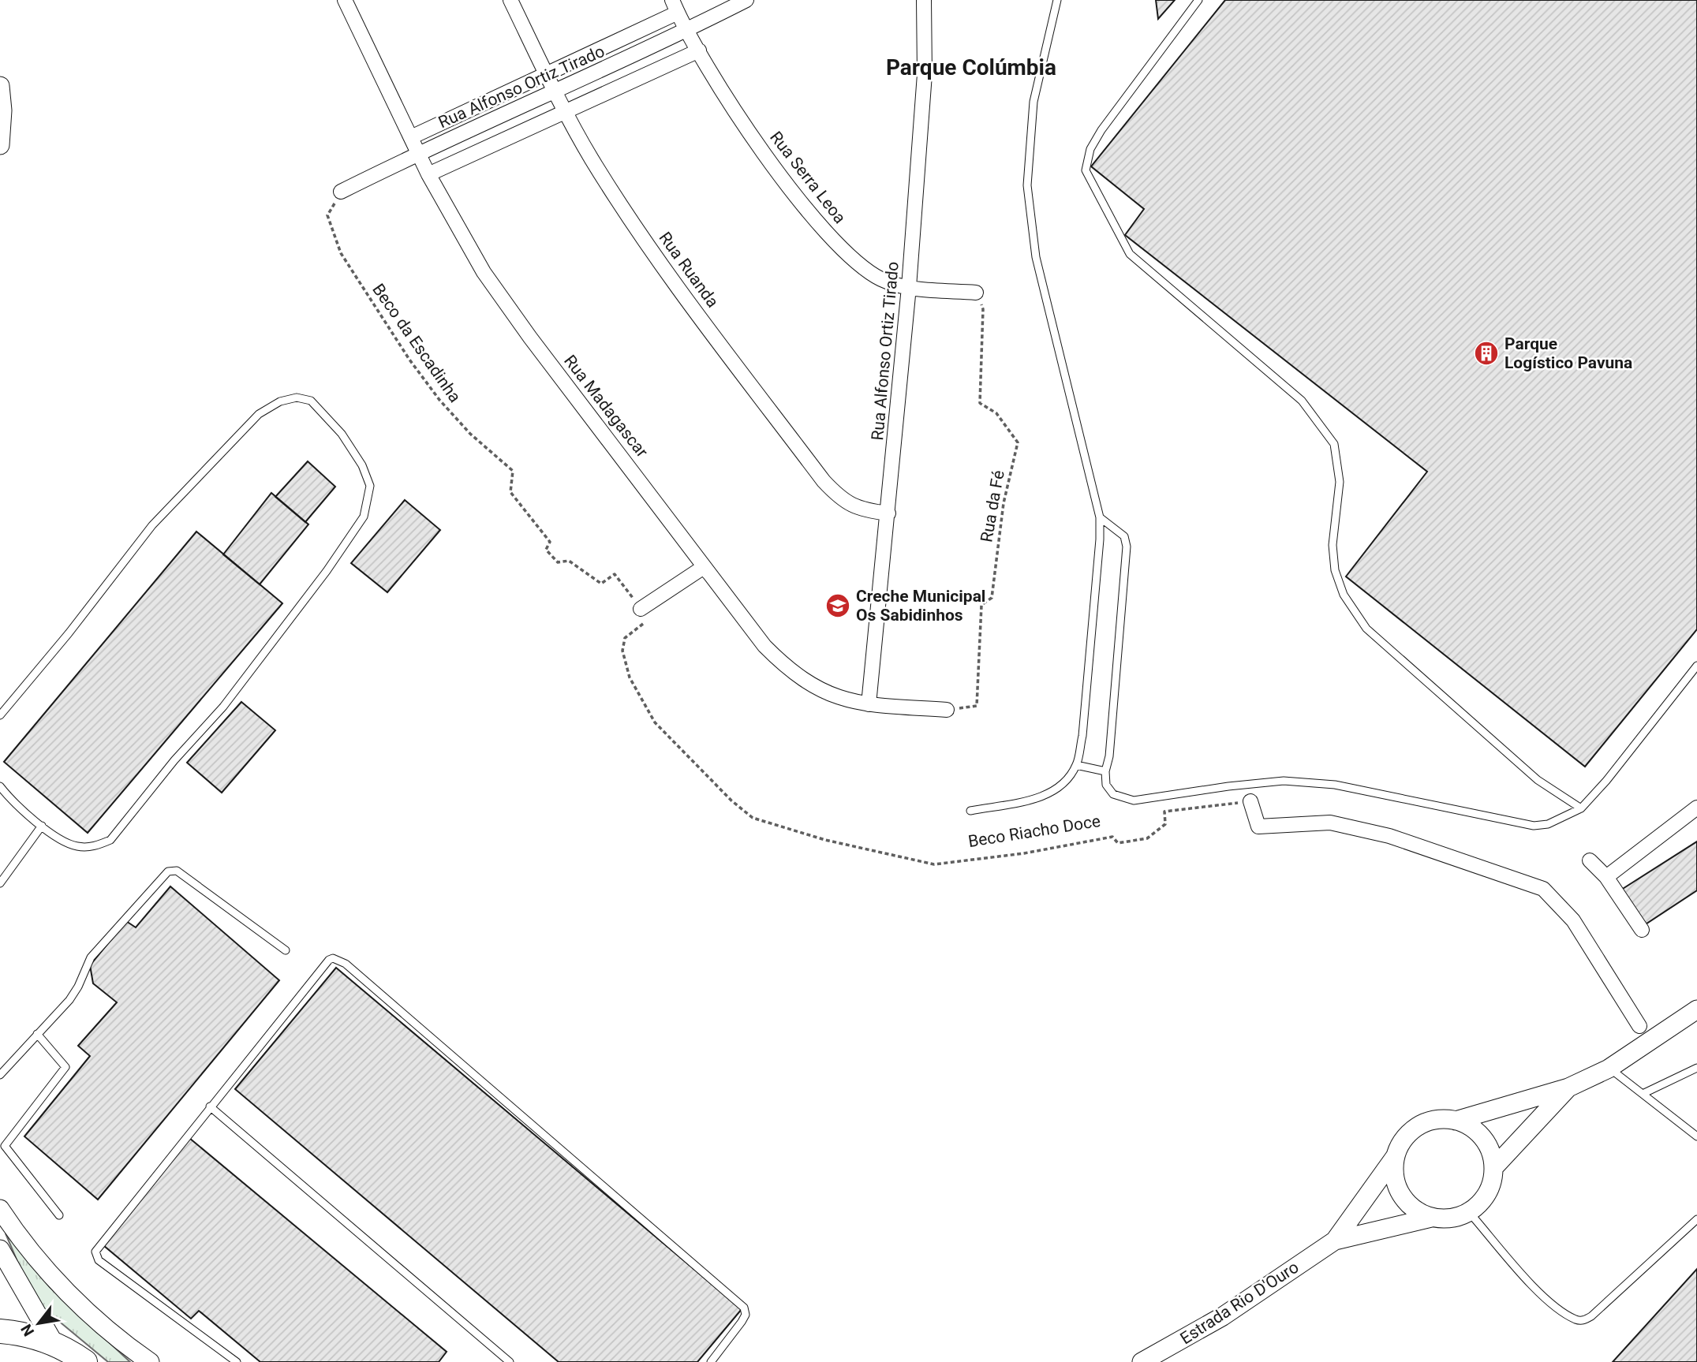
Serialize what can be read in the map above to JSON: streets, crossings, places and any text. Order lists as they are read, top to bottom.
{
  "streets": {
    "street": [
      "Rua Alfonso Ortiz Tirado",
      "Rua Serra Leoa",
      "Rua Ruanda",
      "Rua Madagascar",
      "Estrada Rio D'Ouro"
    ],
    "path": ["Beco da Escadinha", "Rua da Fé", "Beco Riacho Doce"]
  },
  "crossings": [
    ["Rua Alfonso Ortiz Tirado", "Rua Serra Leoa"],
    ["Rua Alfonso Ortiz Tirado", "Rua Ruanda"],
    ["Rua Alfonso Ortiz Tirado", "Beco da Escadinha"],
    ["Rua Alfonso Ortiz Tirado", "Rua Madagascar"],
    ["Rua Serra Leoa", "Rua da Fé"],
    ["Beco da Escadinha", "Beco Riacho Doce"],
    ["Rua Madagascar", "Rua da Fé"]
  ],
  "districts": ["Parque Colúmbia"],
  "places": {
    "building": ["Parque Logístico Pavuna"],
    "school or university": ["Creche Municipal Os Sabidinhos"]
  },
  "north": "bottom left"
}
